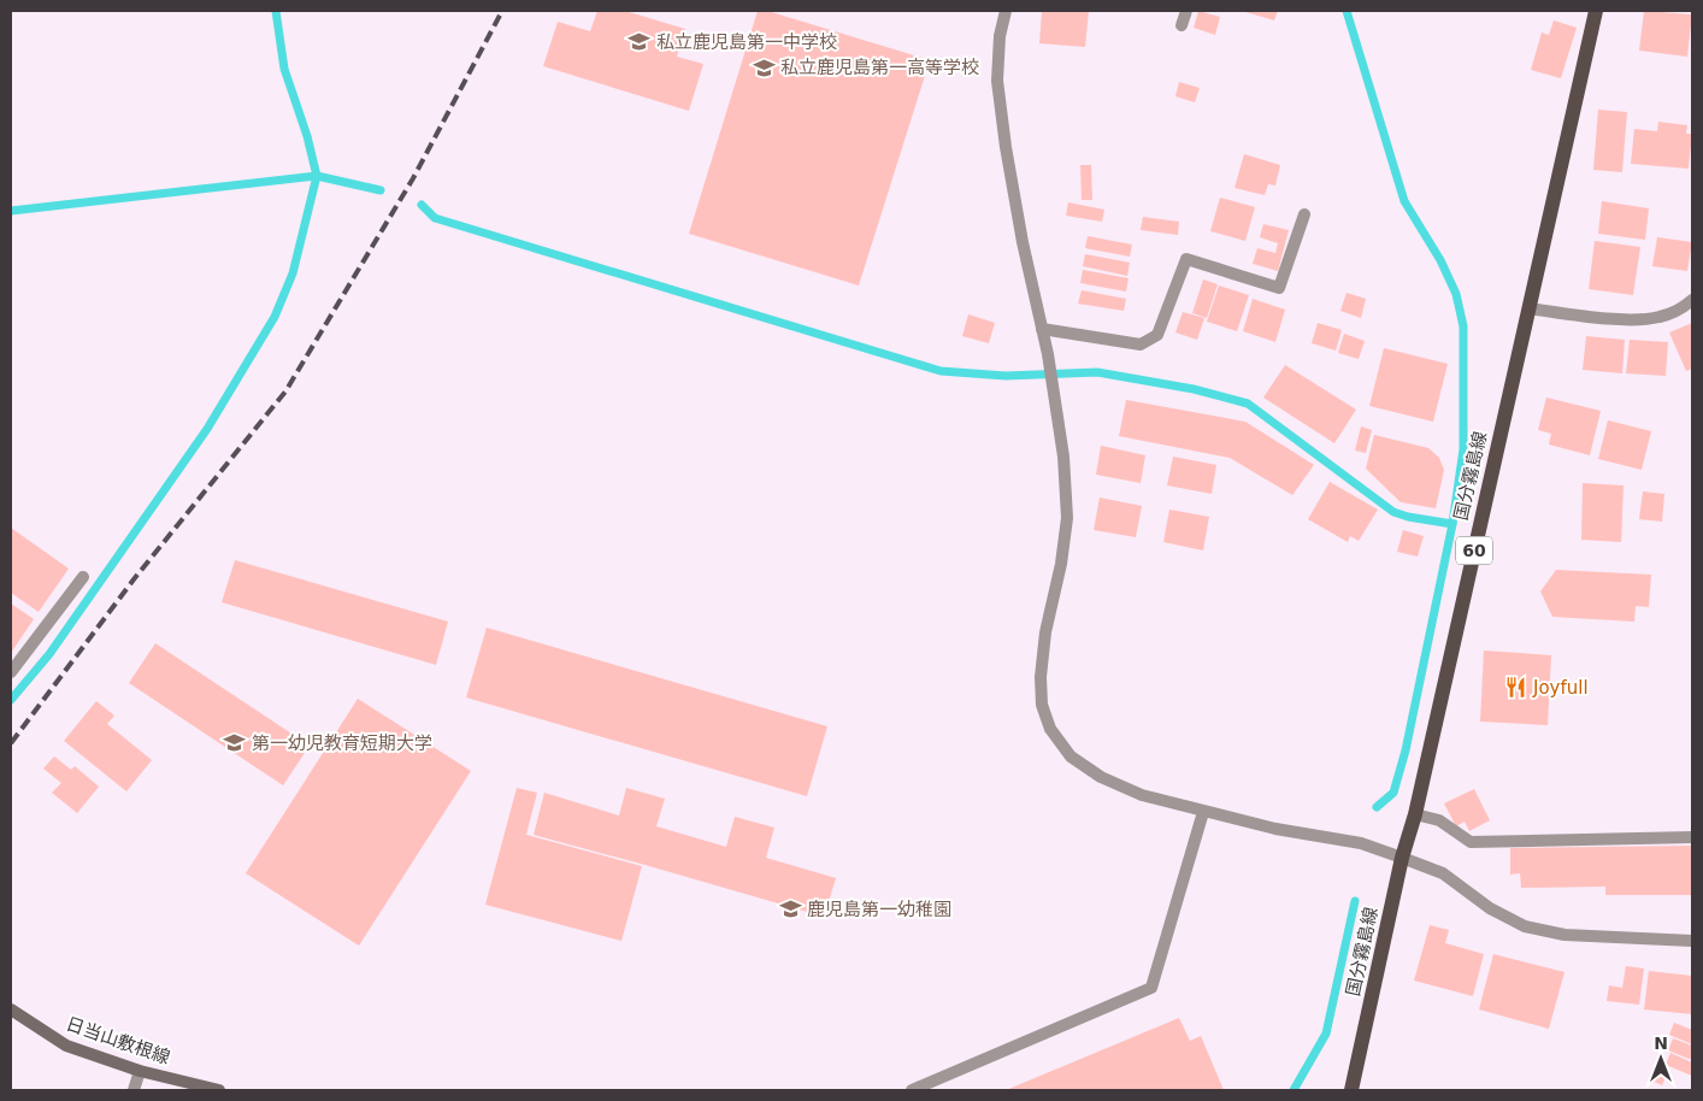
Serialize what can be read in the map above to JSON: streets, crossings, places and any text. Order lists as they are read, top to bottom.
{
  "streets": {
    "main road": ["国分霧島線", "60", "日当山敷根線"]
  },
  "places": {
    "school or university": [
      "私立鹿児島第一中学校",
      "私立鹿児島第一高等学校",
      "第一幼児教育短期大学",
      "鹿児島第一幼稚園"
    ],
    "restaurant": ["Joyfull"]
  },
  "north": "top"
}
